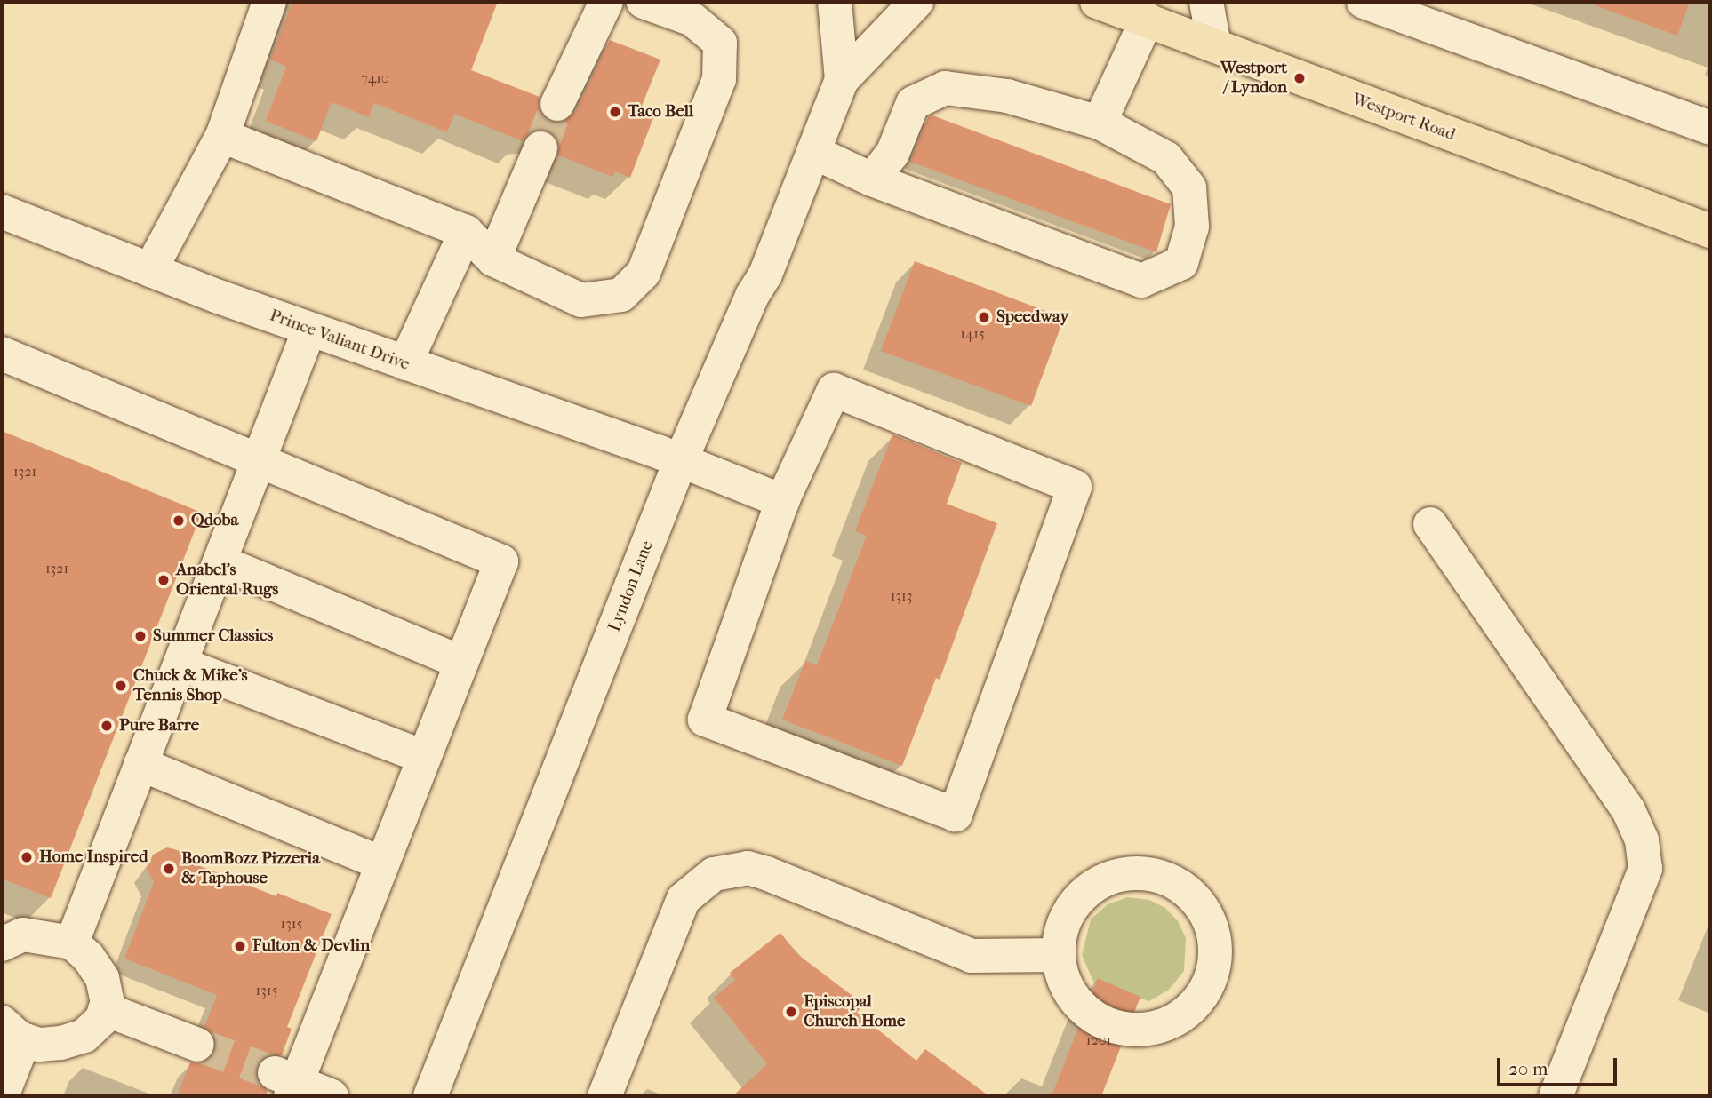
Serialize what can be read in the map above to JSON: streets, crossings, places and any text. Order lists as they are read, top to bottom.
{
  "streets": {
    "main road": ["Westport Road"],
    "street": ["Prince Valiant Drive", "Lyndon Lane"]
  },
  "crossings": [
    ["Prince Valiant Drive", "Lyndon Lane"]
  ],
  "places": [
    "Westport / Lyndon",
    "Taco Bell",
    "Speedway",
    "Qdoba",
    "Anabel's Oriental Rugs",
    "Summer Classics",
    "Chuck & Mike's Tennis Shop",
    "Pure Barre",
    "Home Inspired",
    "BoomBozz Pizzeria & Taphouse",
    "Fulton & Devlin",
    "Episcopal Church Home"
  ],
  "house_numbers": [
    "7410",
    "1415",
    "1321",
    "1321",
    "1313",
    "1315",
    "1315",
    "1201"
  ],
  "scale_bar": "20 m"
}
